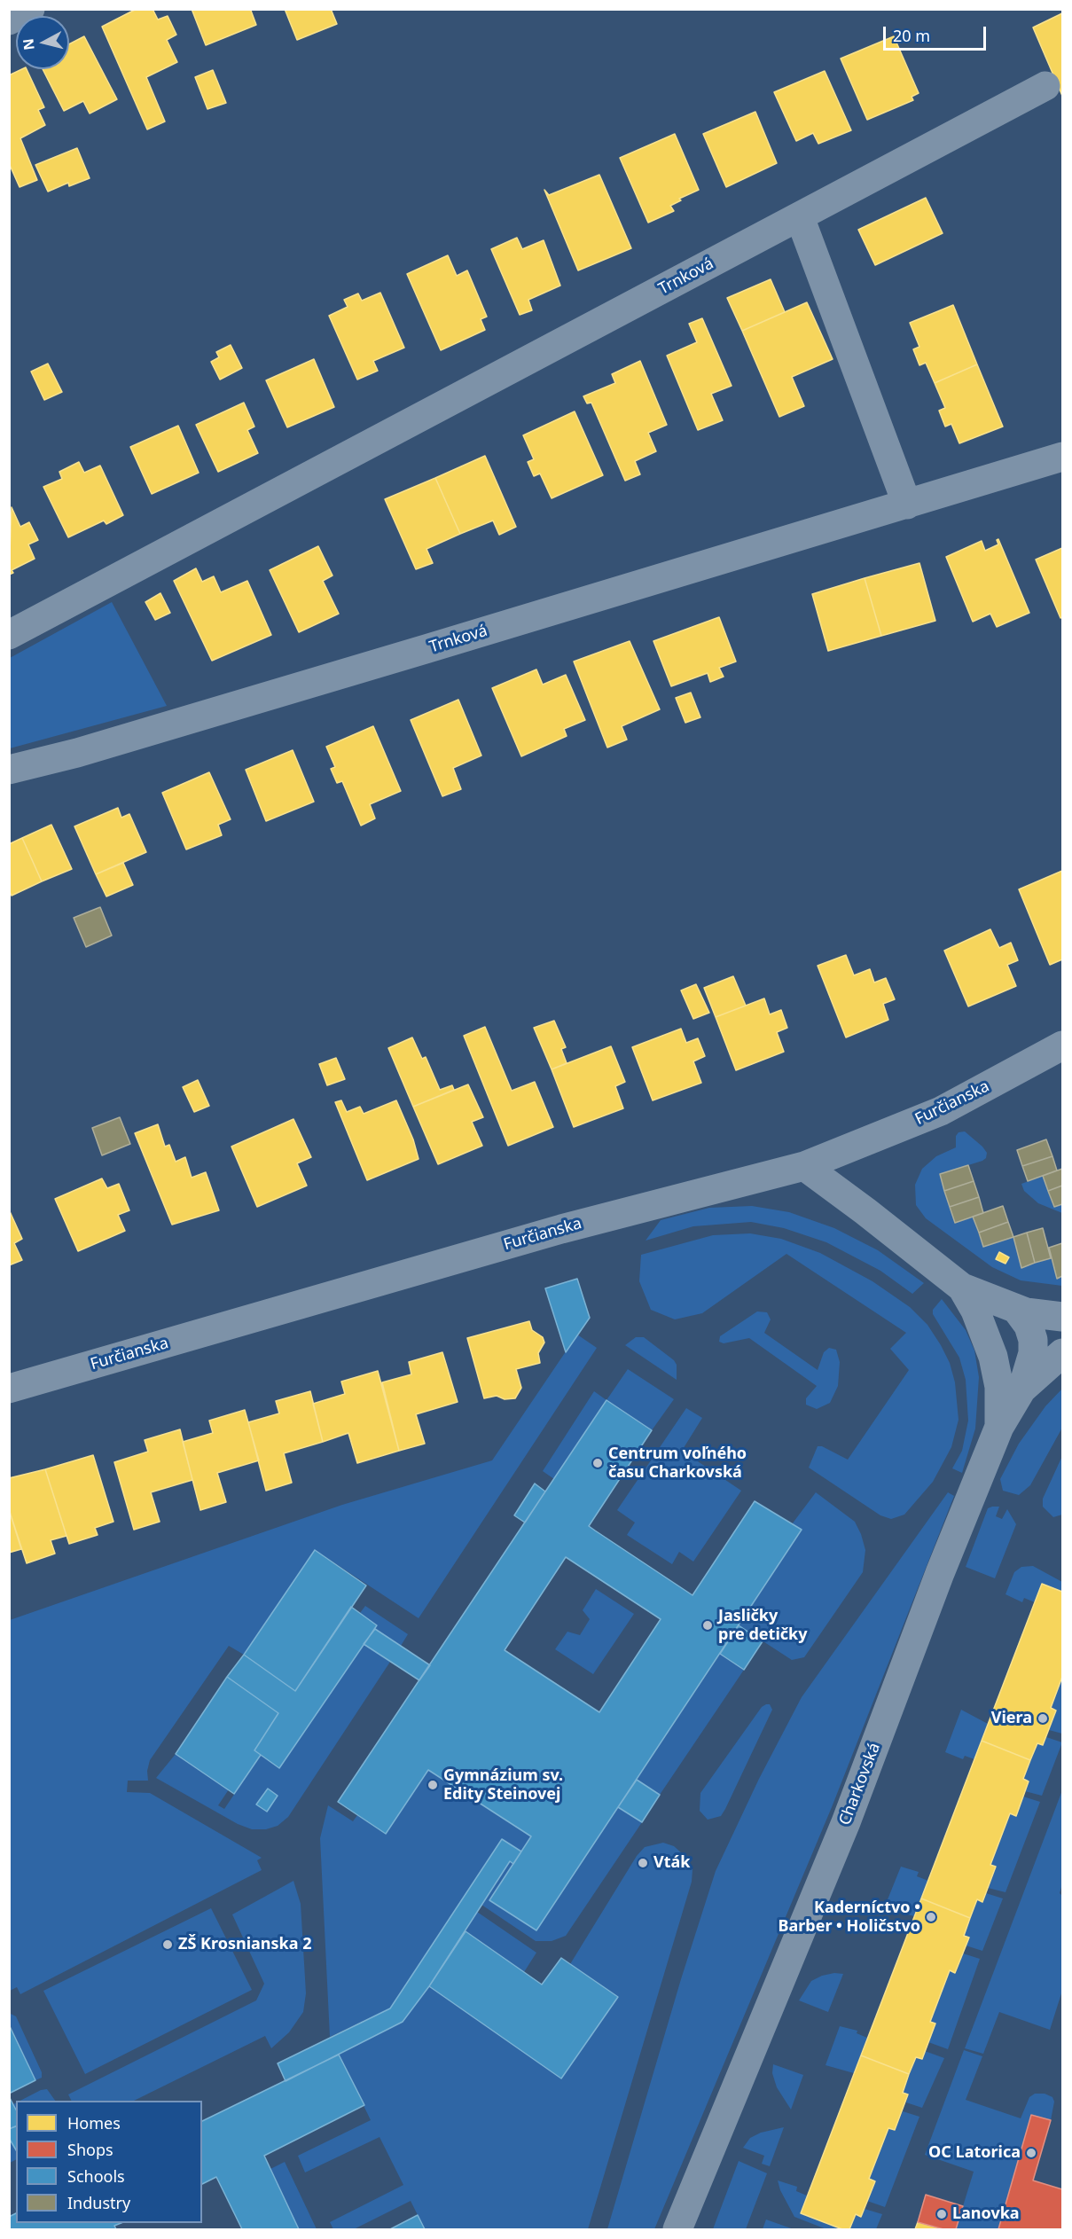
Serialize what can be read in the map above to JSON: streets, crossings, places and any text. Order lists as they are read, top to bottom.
{
  "streets": {
    "street": ["Trnková", "Furčianska", "Charkovská"]
  },
  "places": [
    "Centrum voľného času Charkovská",
    "Jasličky pre detičky",
    "Viera",
    "Gymnázium sv. Edity Steinovej",
    "Vták",
    "Kaderníctvo • Barber • Holičstvo",
    "ZŠ Krosnianska 2",
    "OC Latorica",
    "Lanovka"
  ],
  "legend": [
    "Homes",
    "Shops",
    "Schools",
    "Industry"
  ],
  "scale_bar": "20 m",
  "north": "left"
}
